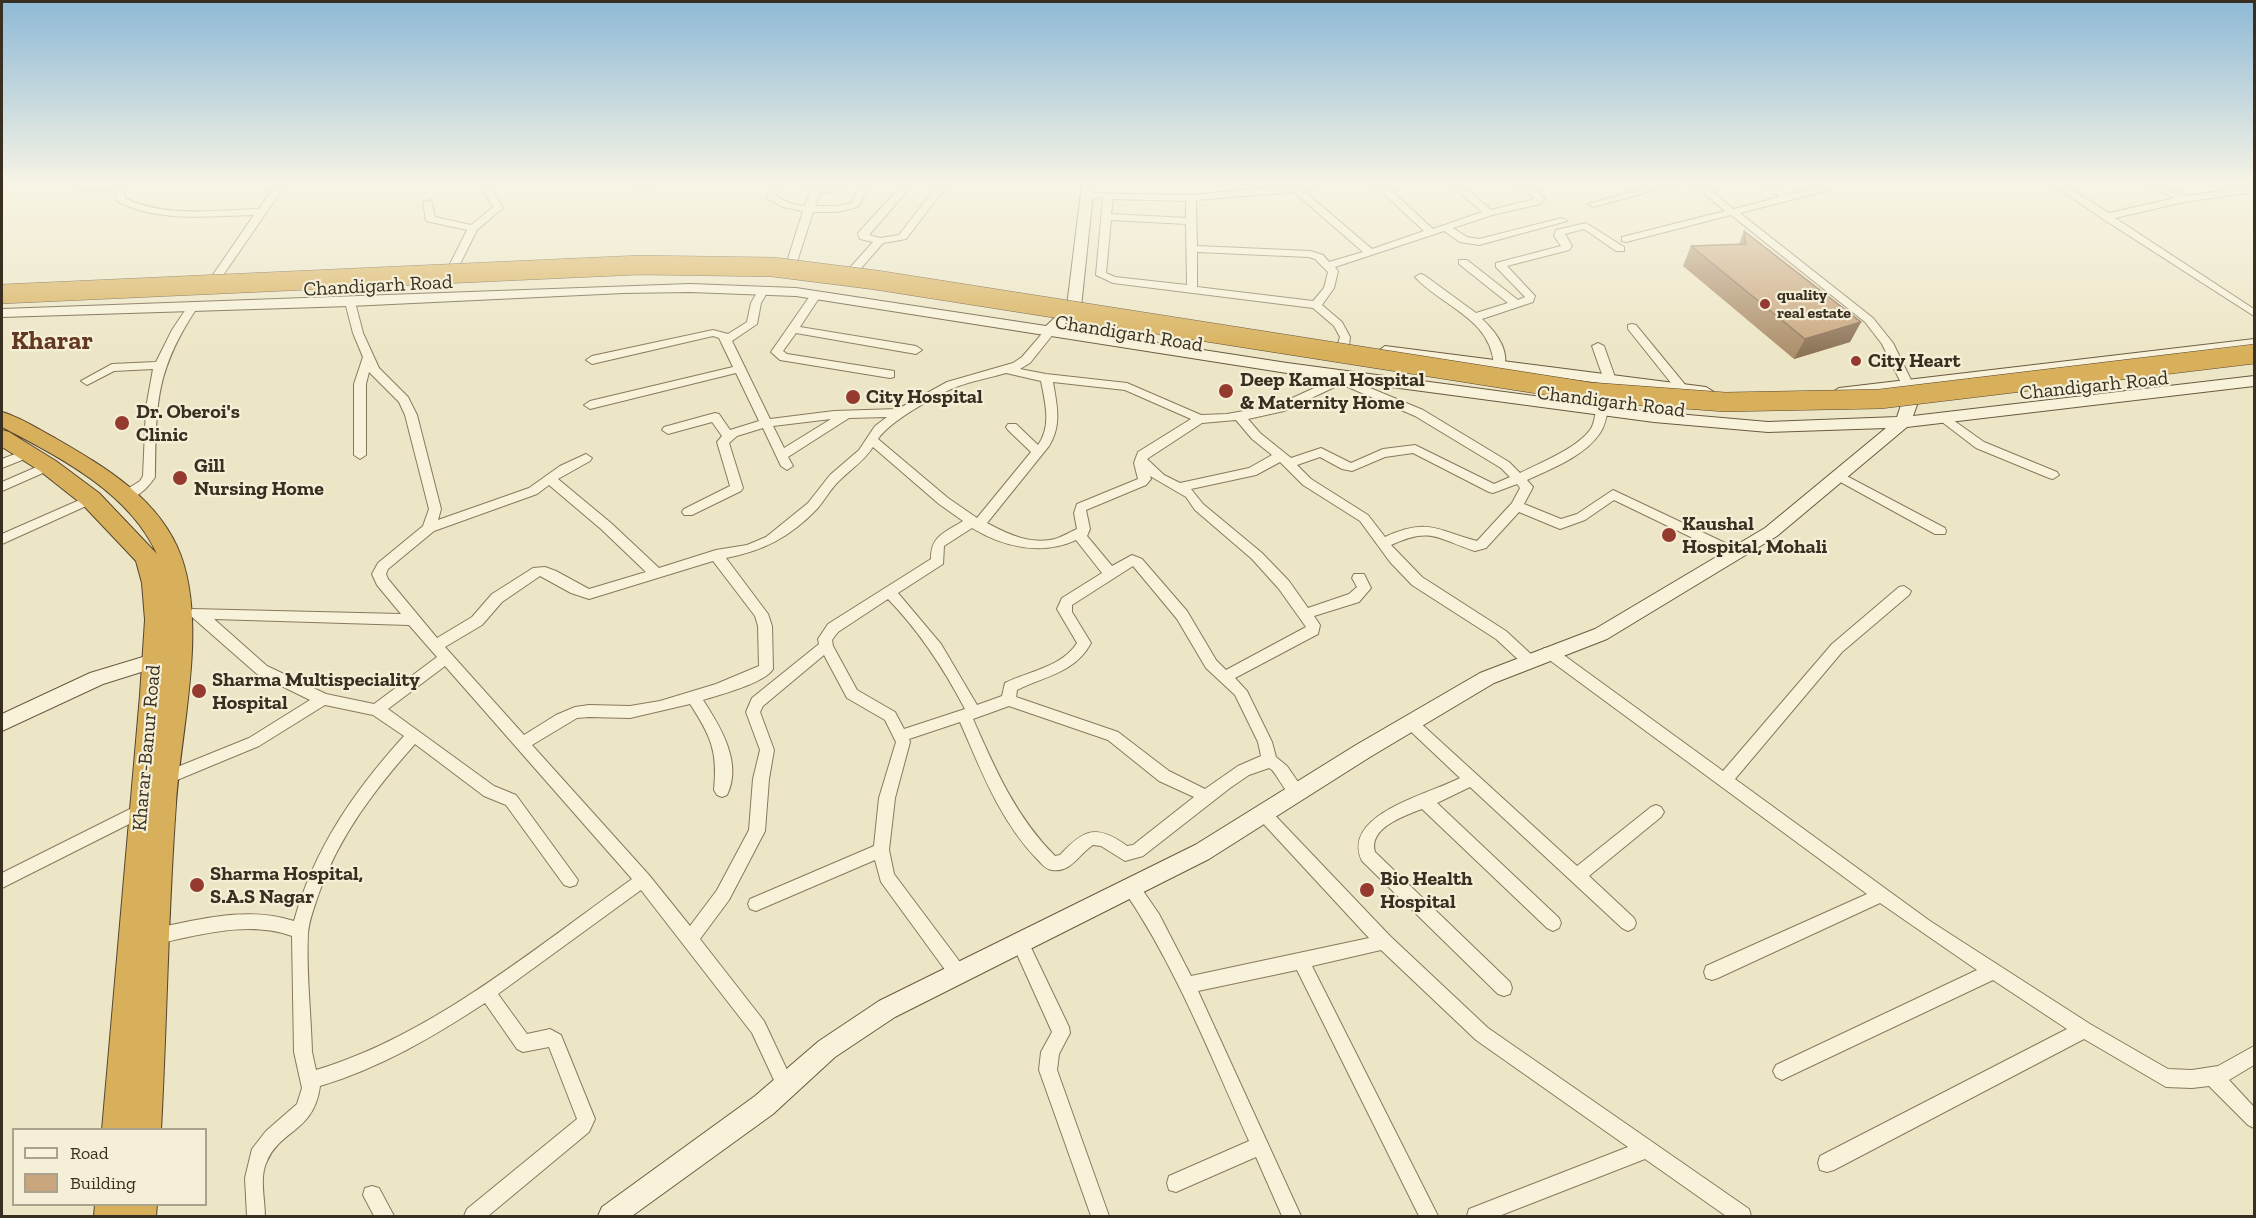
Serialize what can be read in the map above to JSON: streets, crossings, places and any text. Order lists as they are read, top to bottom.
{
  "streets": {
    "highway": ["Chandigarh Road", "Kharar-Banur Road"]
  },
  "districts": ["Kharar"],
  "places": [
    "quality real estate",
    "City Heart",
    "Deep Kamal Hospital & Maternity Home",
    "City Hospital",
    "Dr. Oberoi's Clinic",
    "Gill Nursing Home",
    "Kaushal Hospital, Mohali",
    "Sharma Multispeciality Hospital",
    "Sharma Hospital, S.A.S Nagar",
    "Bio Health Hospital"
  ],
  "legend": ["Road", "Building"]
}
